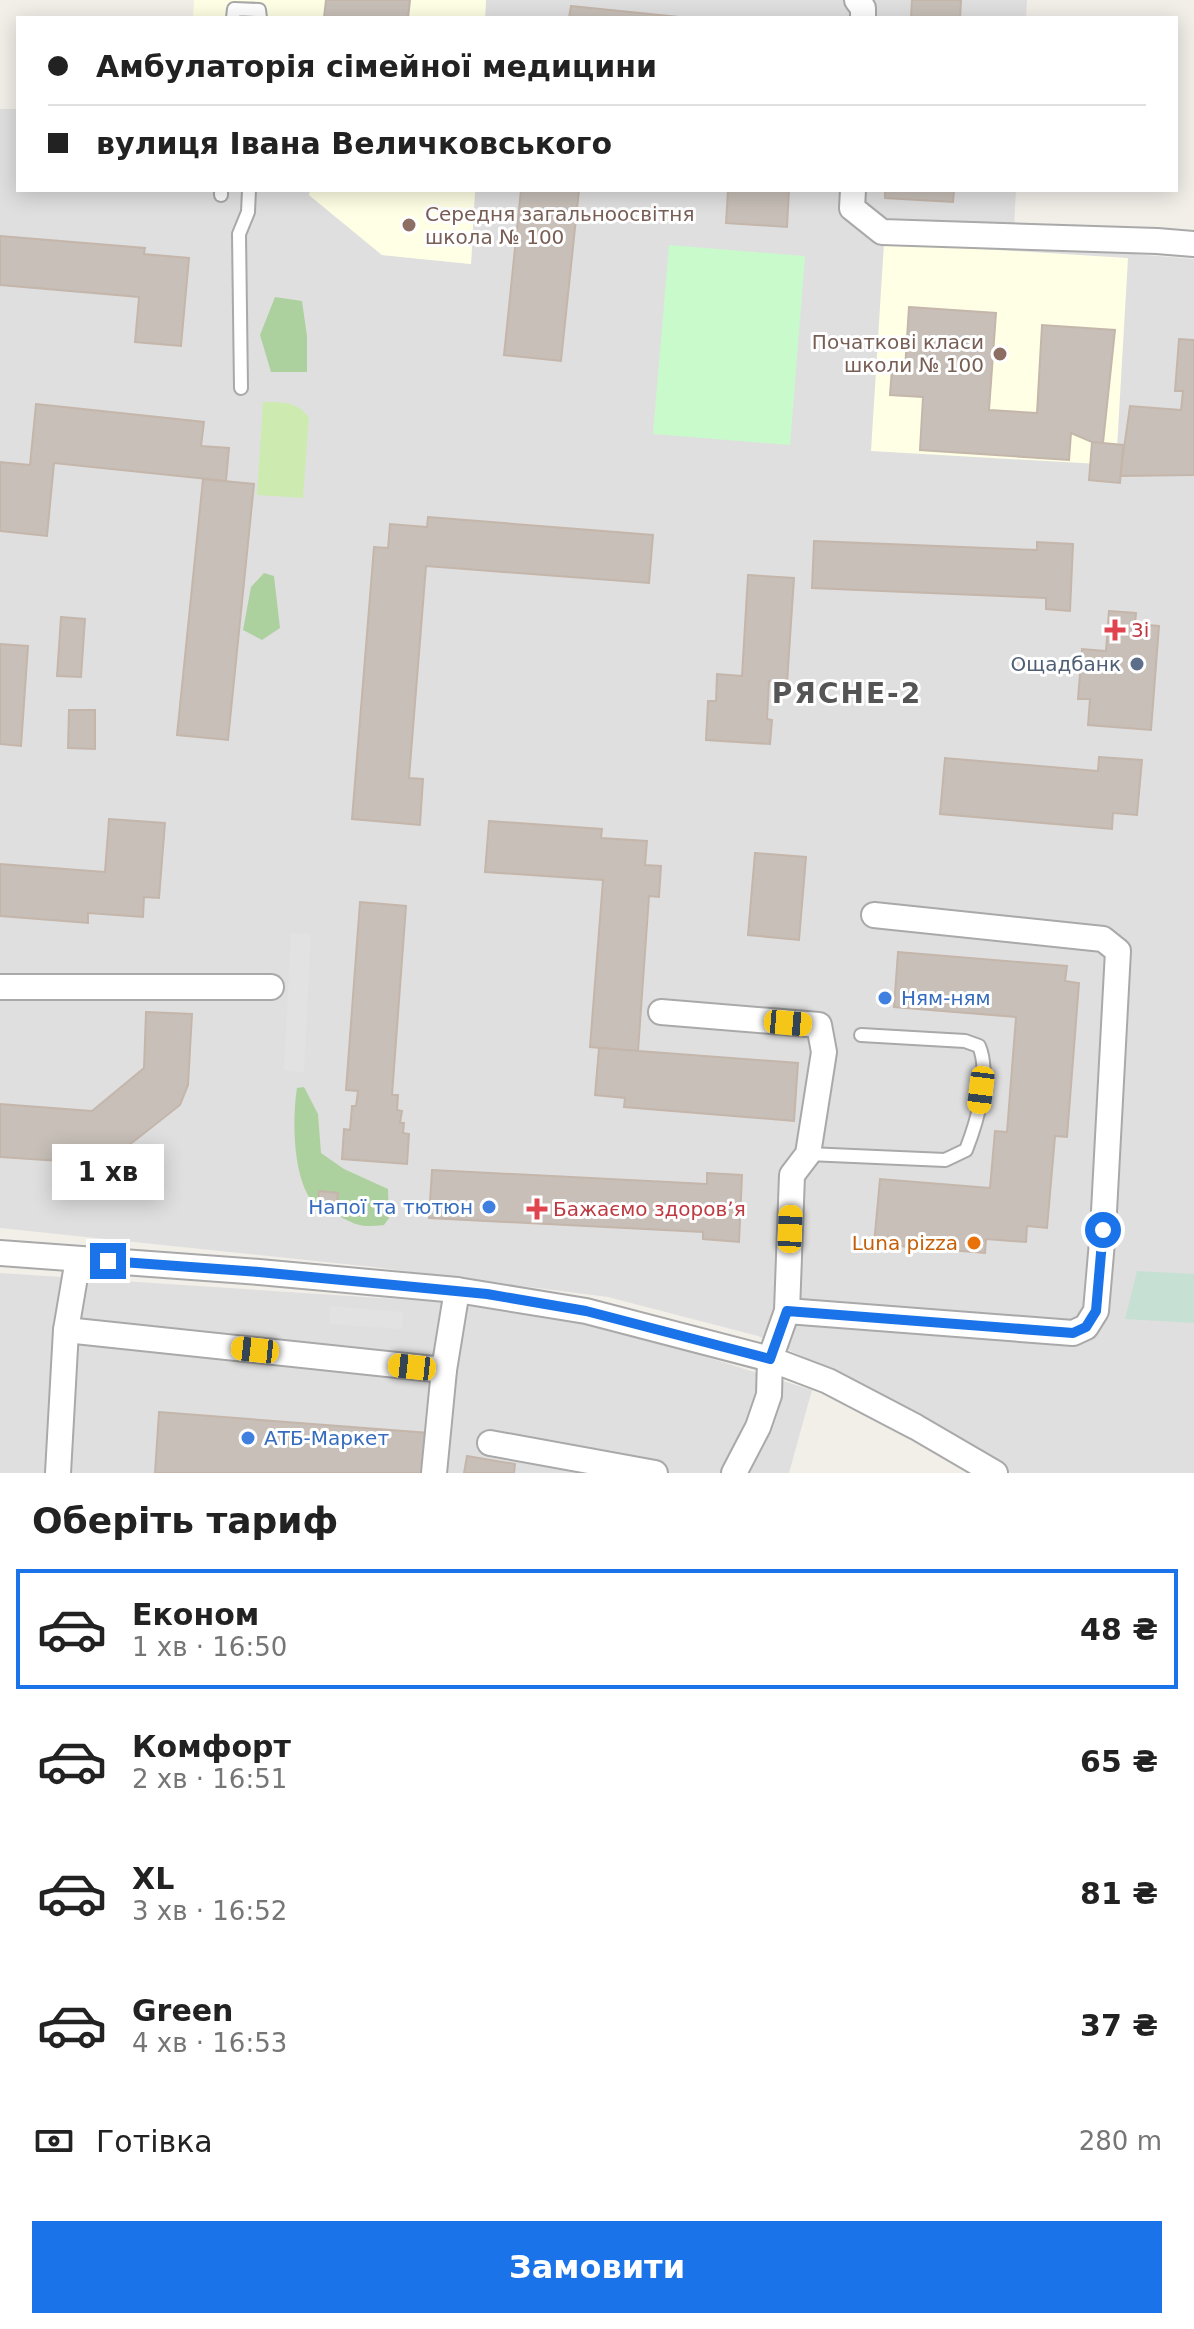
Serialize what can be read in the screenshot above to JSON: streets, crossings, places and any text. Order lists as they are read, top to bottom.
{
  "districts": ["РЯСНЕ-2"],
  "places": {
    "other": [
      "Середня загальноосвітня школа № 100",
      "Початкові класи школи № 100",
      "Ощадбанк",
      "Ням-ням",
      "Напої та тютюн",
      "Luna pizza",
      "АТБ-Маркет"
    ],
    "health": ["3і", "Бажаємо здоровʼя"]
  },
  "page": {
    "banner": ["Амбулаторія сімейної медицини", "вулиця Івана Величковського"],
    "bubble": "1 хв",
    "heading": "Оберіть тариф",
    "list": [
      {
        "name": "Економ",
        "note": "1 хв · 16:50",
        "value": "48 ₴"
      },
      {
        "name": "Комфорт",
        "note": "2 хв · 16:51",
        "value": "65 ₴"
      },
      {
        "name": "XL",
        "note": "3 хв · 16:52",
        "value": "81 ₴"
      },
      {
        "name": "Green",
        "note": "4 хв · 16:53",
        "value": "37 ₴"
      }
    ],
    "pay": ["Готівка", "280 m"],
    "buttons": "Замовити"
  }
}
